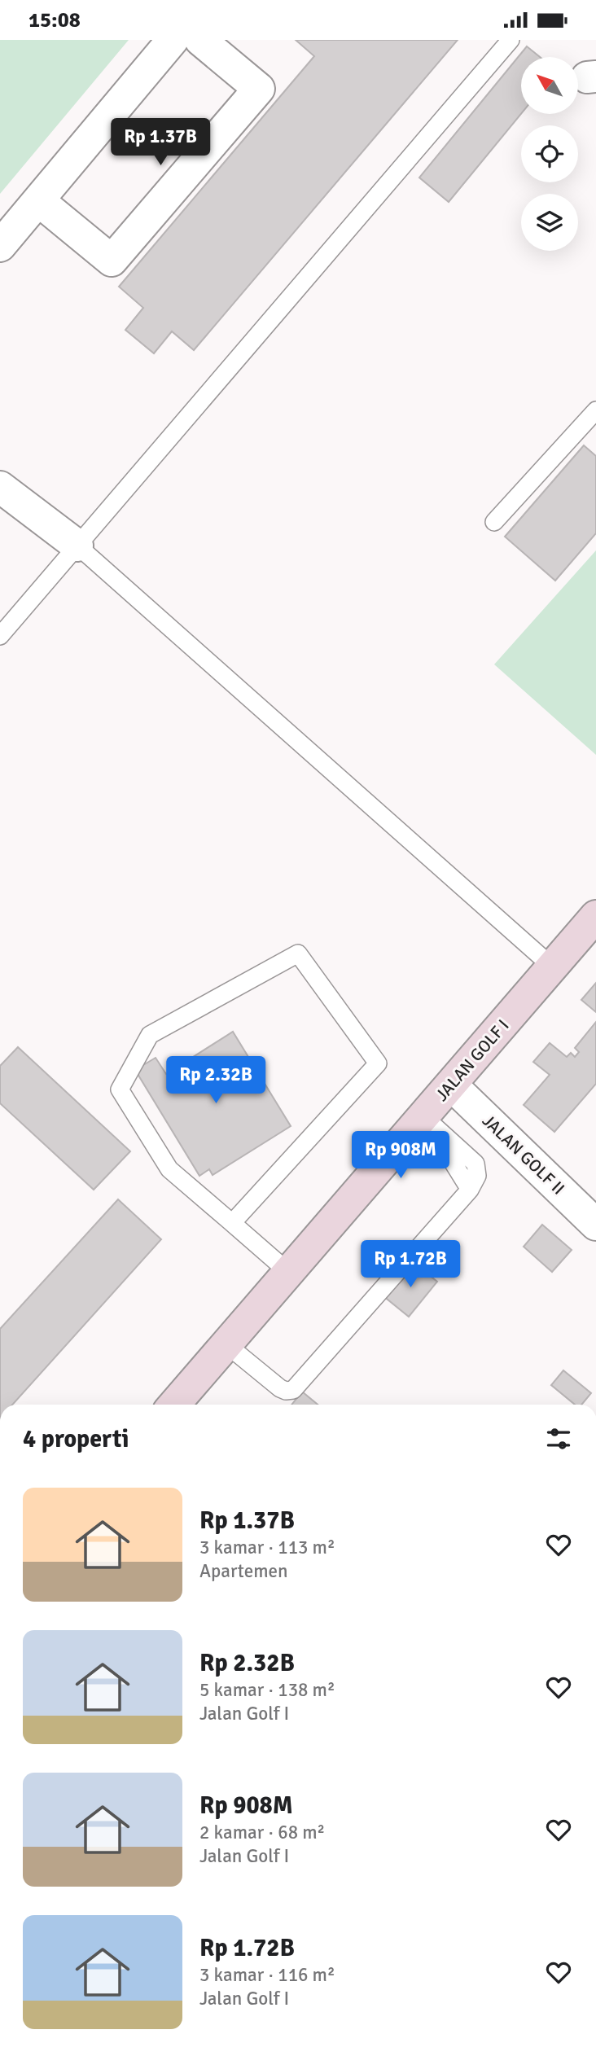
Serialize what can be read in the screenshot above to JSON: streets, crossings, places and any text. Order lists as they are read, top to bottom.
{
  "streets": {
    "main road": ["JALAN GOLF I"],
    "street": ["JALAN GOLF II"]
  },
  "crossings": [
    ["JALAN GOLF I", "JALAN GOLF II"]
  ],
  "north": "top left",
  "page": {
    "status": "15:08",
    "price": [
      "Rp 1.37B",
      "Rp 2.32B",
      "Rp 908M",
      "Rp 1.72B"
    ],
    "heading": "4 properti",
    "list": [
      {
        "name": "Rp 1.37B",
        "note": "3 kamar · 113 m² · Apartemen"
      },
      {
        "name": "Rp 2.32B",
        "note": "5 kamar · 138 m² · Jalan Golf I"
      },
      {
        "name": "Rp 908M",
        "note": "2 kamar · 68 m² · Jalan Golf I"
      },
      {
        "name": "Rp 1.72B",
        "note": "3 kamar · 116 m² · Jalan Golf I"
      }
    ]
  }
}
